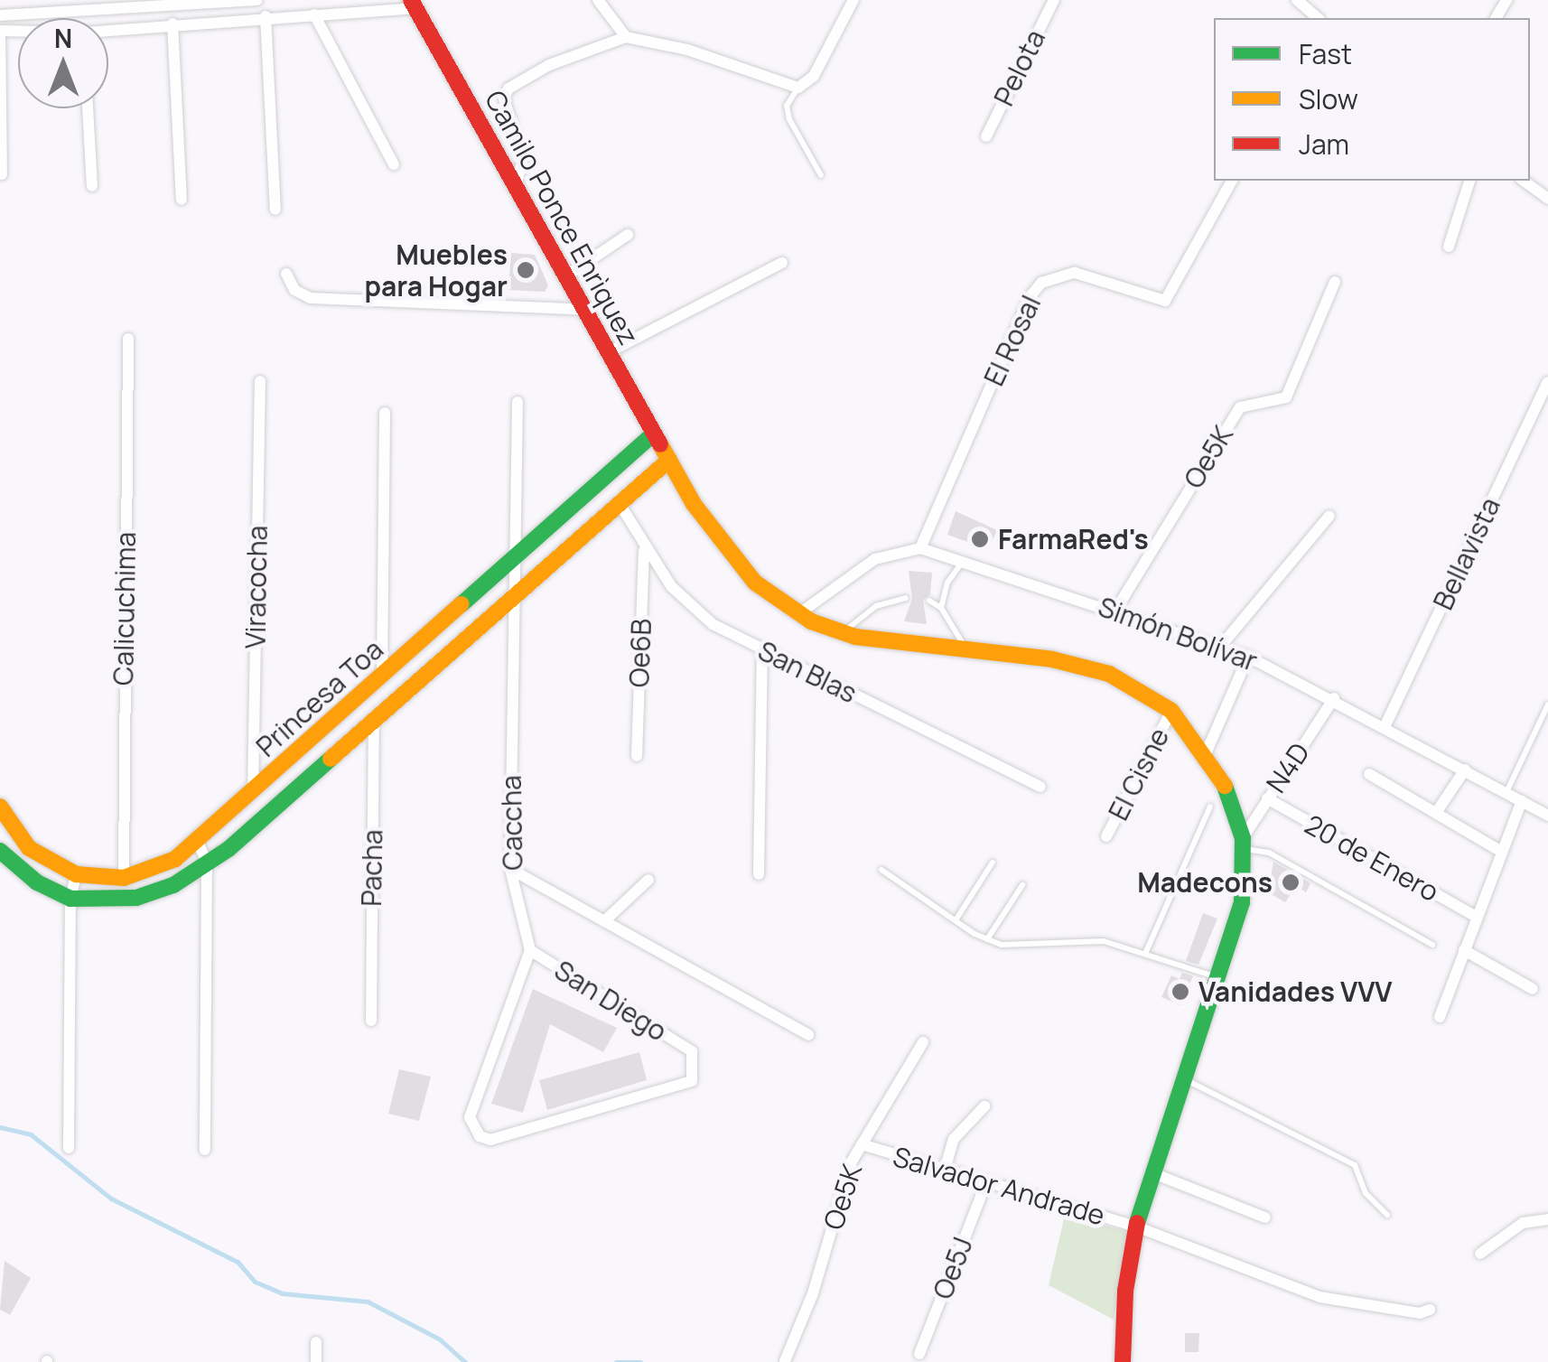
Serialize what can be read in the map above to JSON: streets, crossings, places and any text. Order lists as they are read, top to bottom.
{
  "streets": {
    "main road": ["Camilo Ponce Enrìquez", "Princesa Toa"],
    "street": [
      "Pelota",
      "El Rosal",
      "Oe5K",
      "Bellavista",
      "Viracocha",
      "Calicuchima",
      "Simón Bolívar",
      "Oe6B",
      "San Blas",
      "N4D",
      "El Cisne",
      "Caccha",
      "20 de Enero",
      "Pacha",
      "San Diego",
      "Salvador Andrade",
      "Oe5J"
    ]
  },
  "crossings": [
    ["Camilo Ponce Enrìquez", "Princesa Toa"],
    ["Camilo Ponce Enrìquez", "N4D"],
    ["Camilo Ponce Enrìquez", "El Cisne"],
    ["Camilo Ponce Enrìquez", "Salvador Andrade"],
    ["El Rosal", "Simón Bolívar"],
    ["Oe5K", "Simón Bolívar"],
    ["Oe5K", "Salvador Andrade"],
    ["Bellavista", "Simón Bolívar"],
    ["Viracocha", "Princesa Toa"],
    ["Calicuchima", "Princesa Toa"],
    ["Simón Bolívar", "N4D"],
    ["Oe6B", "San Blas"],
    ["San Blas", "Princesa Toa"],
    ["Princesa Toa", "Caccha"],
    ["Princesa Toa", "Pacha"],
    ["N4D", "20 de Enero"],
    ["Caccha", "San Diego"],
    ["Salvador Andrade", "Oe5J"]
  ],
  "places": [
    "Muebles para Hogar",
    "FarmaRed's",
    "Madecons",
    "Vanidades VVV"
  ],
  "legend": ["Fast", "Slow", "Jam"],
  "north": "top"
}
